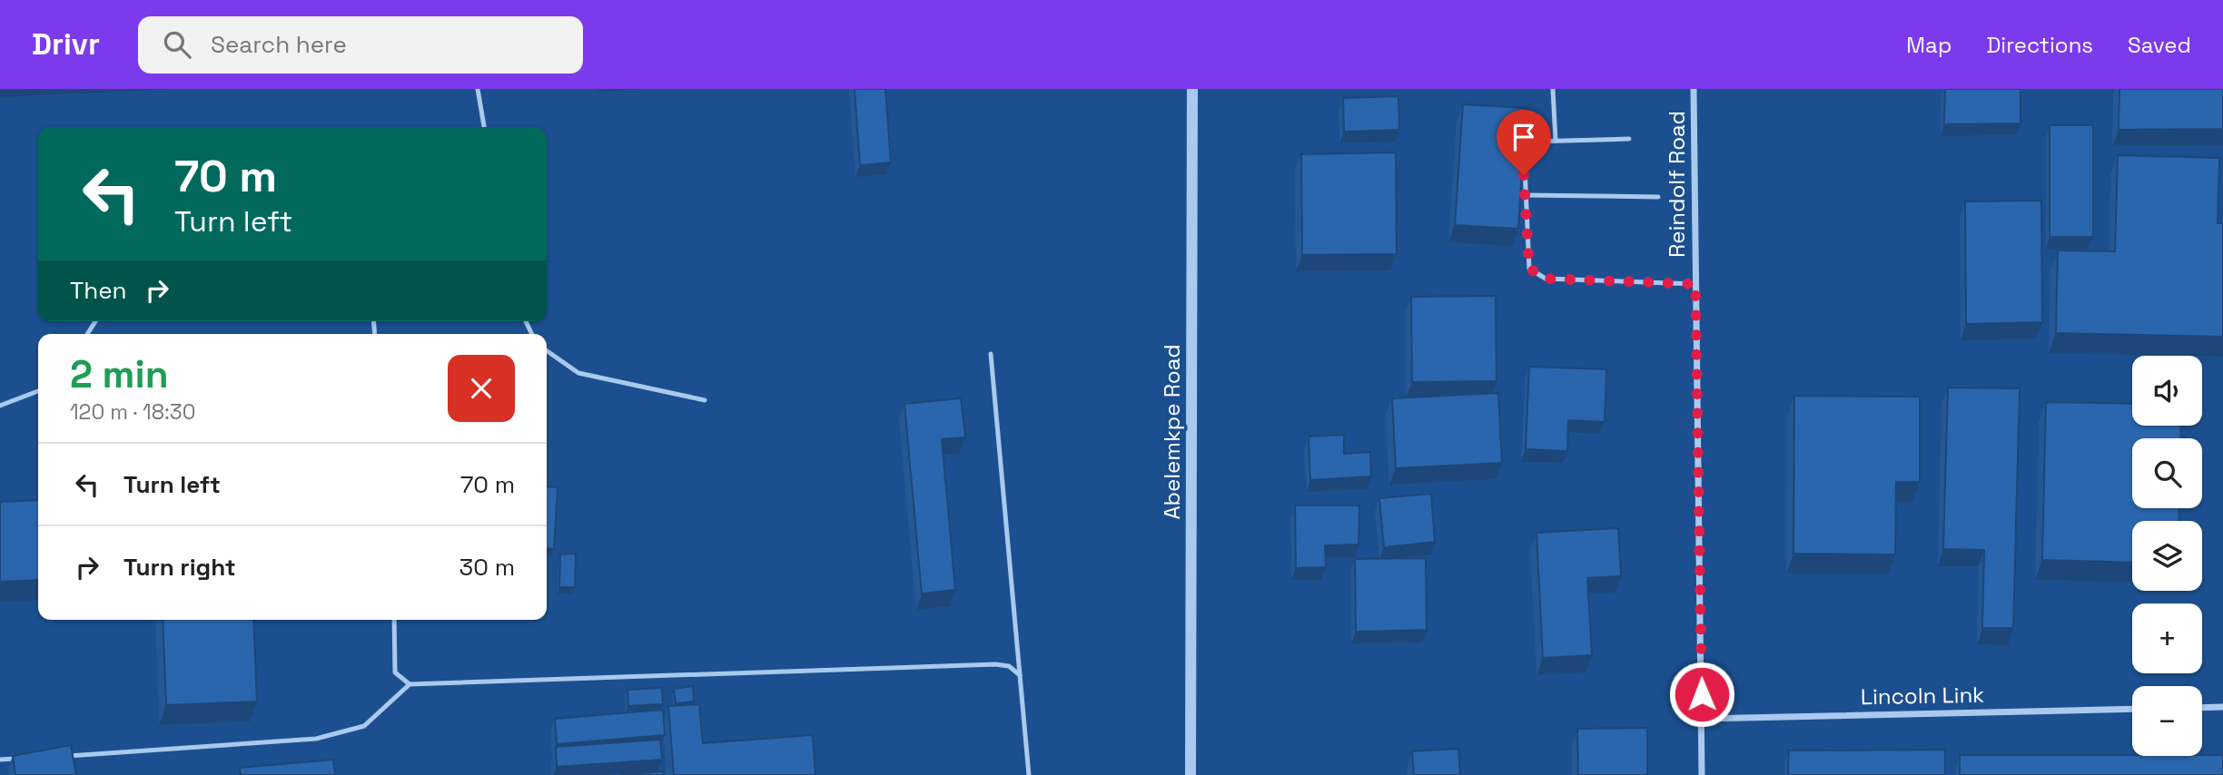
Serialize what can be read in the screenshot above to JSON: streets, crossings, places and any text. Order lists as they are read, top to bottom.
{
  "streets": {
    "street": ["Reindolf Road", "Abelemkpe Road", "Lincoln Link"]
  },
  "crossings": [
    ["Reindolf Road", "Lincoln Link"]
  ],
  "page": {
    "header": "Drivr",
    "search": "Search here",
    "nav": ["Map", "Directions", "Saved"],
    "turn": ["70 m", "Turn left"],
    "then": "Then",
    "heading": ["2 min", "120 m · 18:30"],
    "map_buttons": ["+", "−"],
    "list": [
      {
        "name": "Turn left",
        "value": "70 m"
      },
      {
        "name": "Turn right",
        "value": "30 m"
      }
    ]
  }
}
